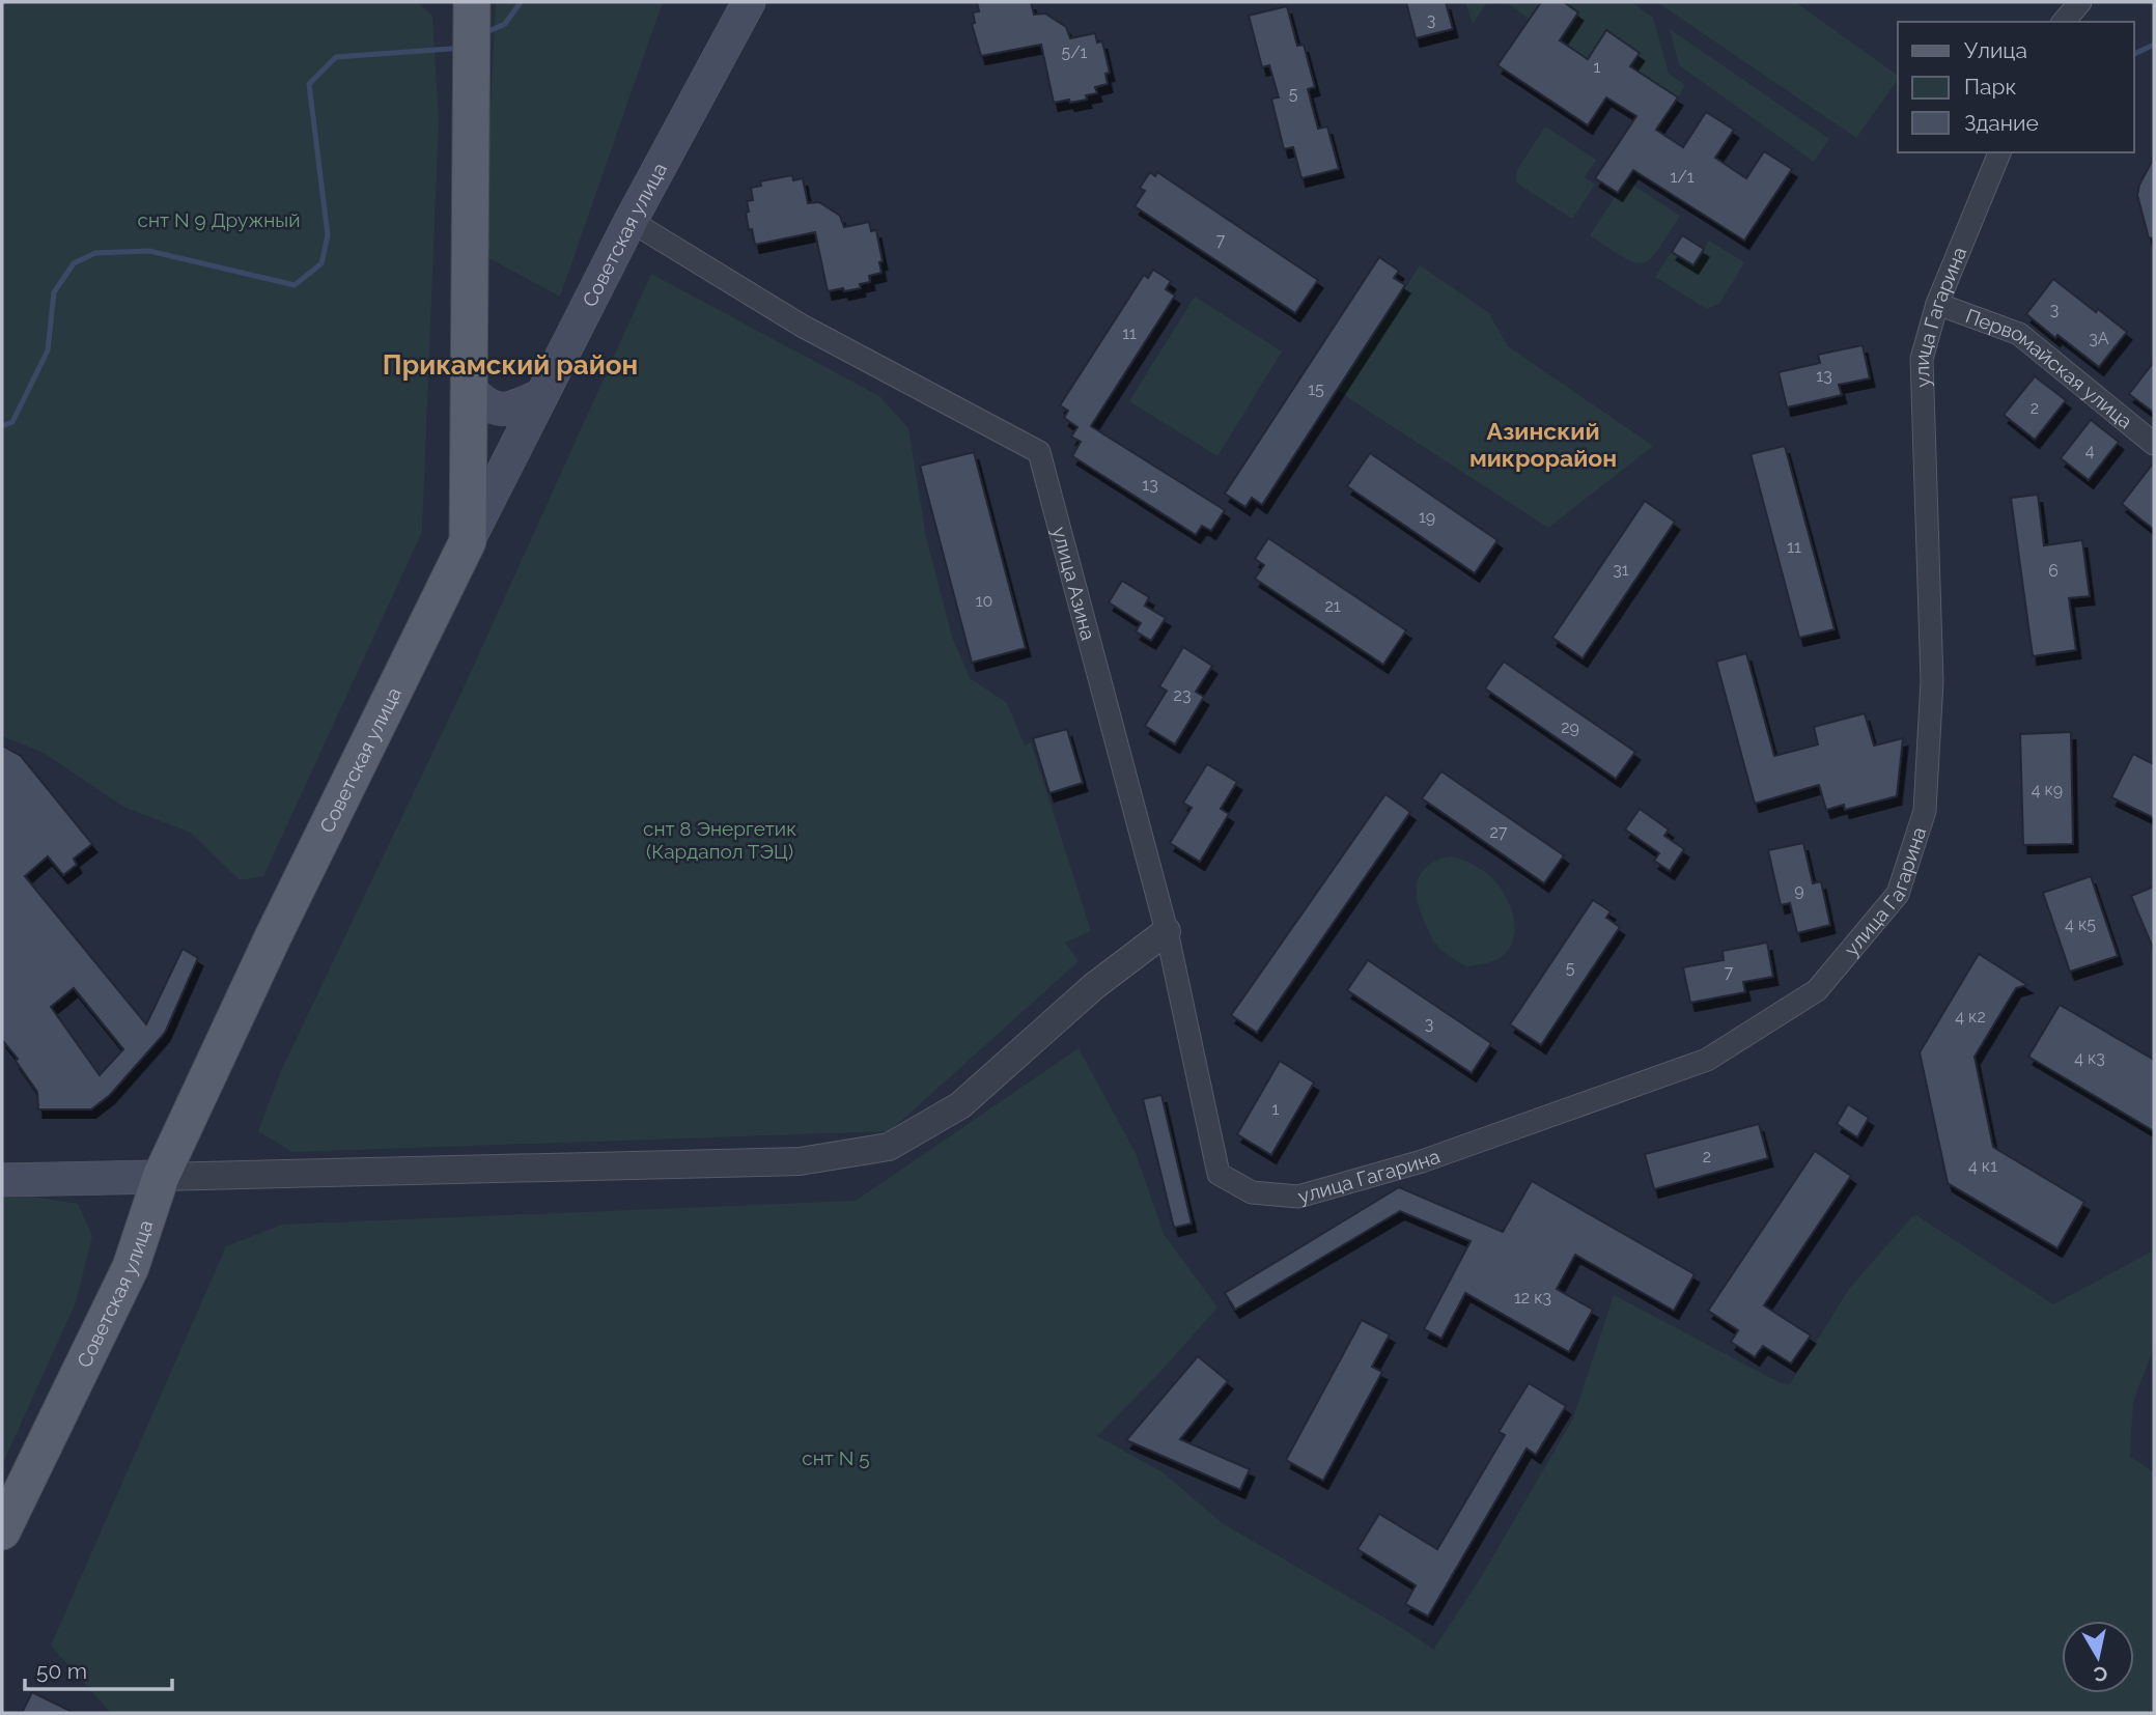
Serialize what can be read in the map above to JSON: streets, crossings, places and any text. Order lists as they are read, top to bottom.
{
  "streets": {
    "main road": ["Советская улица"],
    "street": ["улица Гагарина", "Первомайская улица", "улица Азина"]
  },
  "crossings": [
    ["Советская улица", "улица Азина"],
    ["улица Гагарина", "Первомайская улица"],
    ["улица Гагарина", "улица Азина"]
  ],
  "districts": ["Прикамский район", "Азинский микрорайон"],
  "parks": ["снт N 9 Дружный", "снт 8 Энергетик (Кардапол ТЭЦ)", "снт N 5"],
  "house_numbers": [
    "3",
    "5/1",
    "1",
    "5",
    "1/1",
    "7",
    "3",
    "11",
    "3А",
    "13",
    "15",
    "2",
    "4",
    "13",
    "19",
    "11",
    "31",
    "6",
    "10",
    "21",
    "23",
    "29",
    "4 к9",
    "27",
    "9",
    "4 к5",
    "5",
    "7",
    "4 к2",
    "3",
    "4 к3",
    "1",
    "2",
    "4 к1",
    "12 к3"
  ],
  "legend": ["Улица", "Парк", "Здание"],
  "scale_bar": "50 m",
  "north": "bottom"
}
